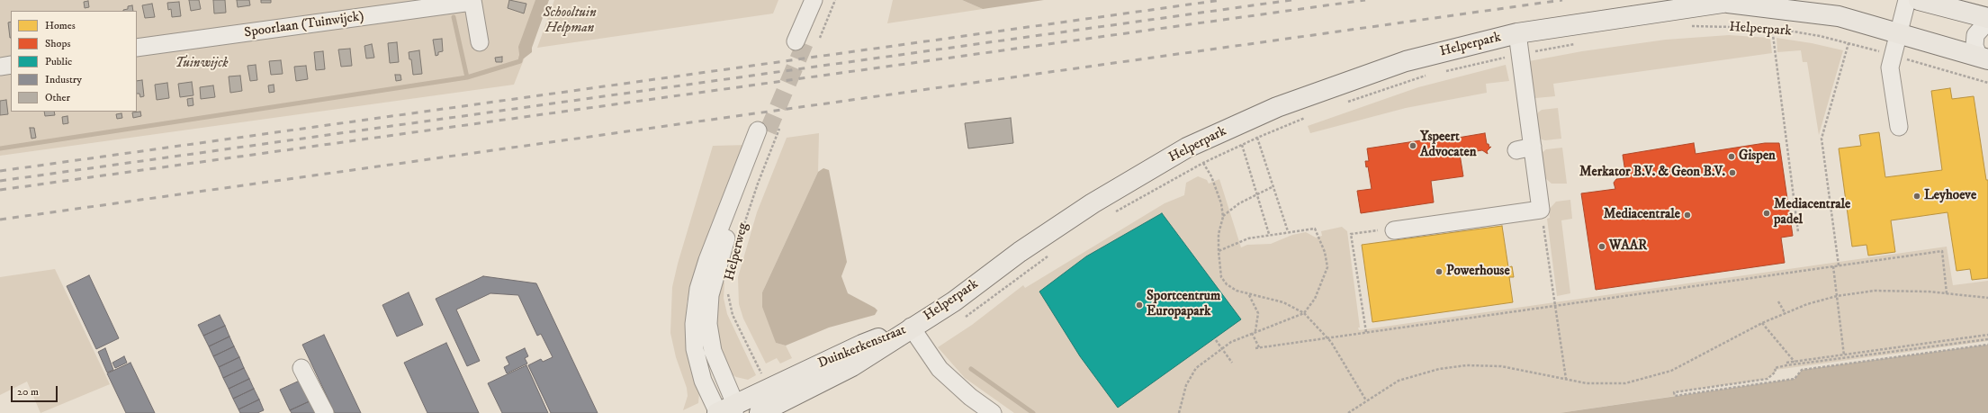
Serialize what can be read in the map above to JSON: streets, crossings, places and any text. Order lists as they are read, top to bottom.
{
  "streets": {
    "main road": ["Helperpark", "Duinkerkenstraat"],
    "street": ["Spoorlaan (Tuinwijck)", "Helperweg"]
  },
  "crossings": [
    ["Helperpark", "Duinkerkenstraat"],
    ["Helperweg", "Duinkerkenstraat"]
  ],
  "parks": ["Schooltuin Helpman", "Tuinwijck"],
  "places": [
    "Yspeert Advocaten",
    "Gispen",
    "Merkator B.V. & Geon B.V.",
    "Leyhoeve",
    "Mediacentrale padel",
    "Mediacentrale",
    "WAAR",
    "Powerhouse",
    "Sportcentrum Europapark"
  ],
  "legend": [
    "Homes",
    "Shops",
    "Public",
    "Industry",
    "Other"
  ],
  "scale_bar": "20 m"
}
